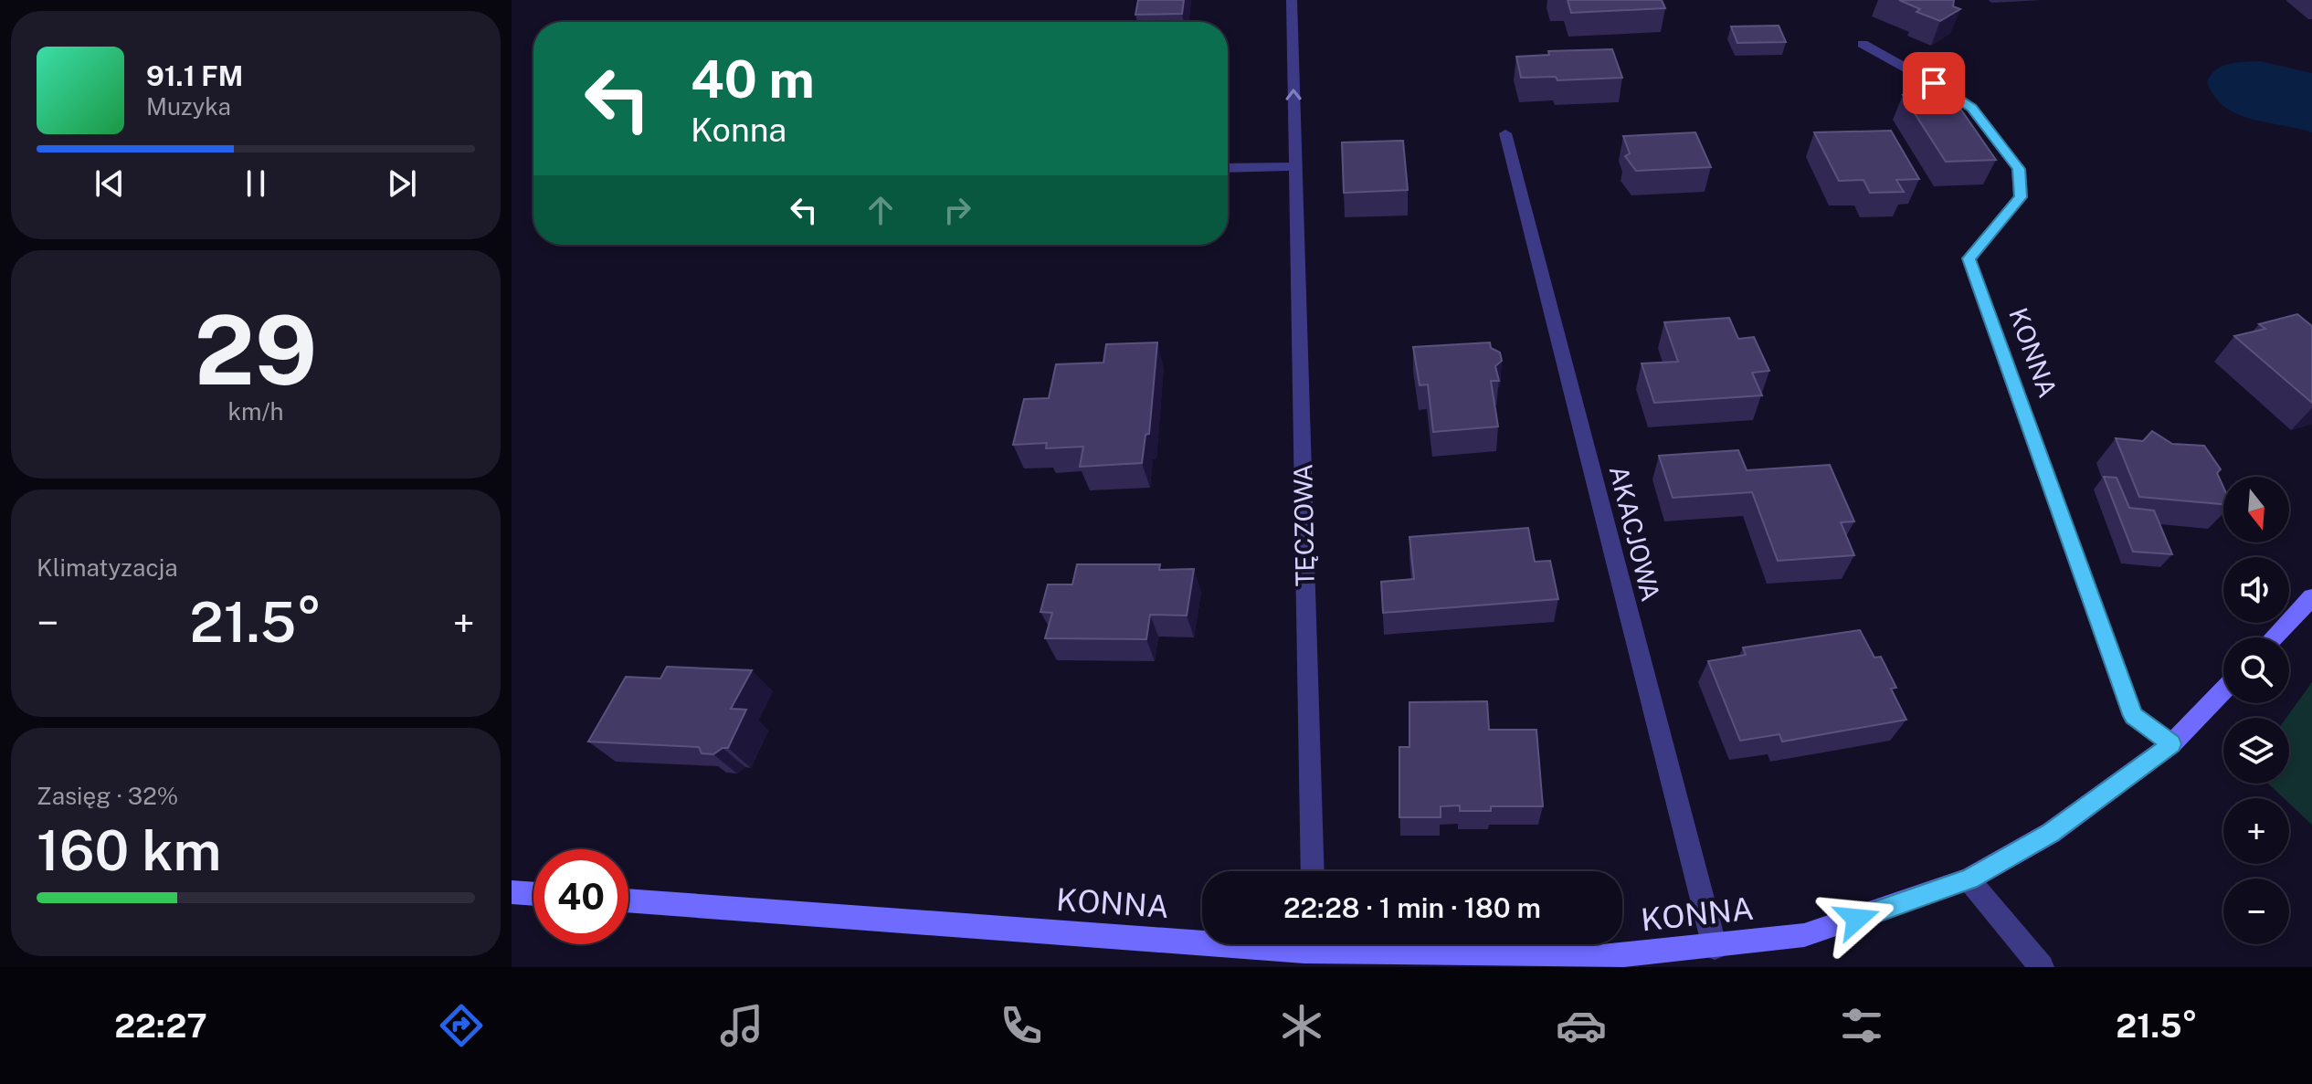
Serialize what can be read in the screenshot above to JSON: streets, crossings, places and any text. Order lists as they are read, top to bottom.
{
  "streets": {
    "street": ["KONNA", "TĘCZOWA", "AKACJOWA"]
  },
  "crossings": [
    ["KONNA", "AKACJOWA"]
  ],
  "north": "bottom",
  "page": {
    "turn": ["40 m", "Konna"],
    "song": ["91.1 FM", "Muzyka"],
    "tile": [
      ["29", "km/h"],
      "Klimatyzacja",
      ["Zasięg · 32%", "160 km"]
    ],
    "map_buttons": ["+", "−"],
    "heat": ["−", "21.5°", "+"],
    "limit": "40",
    "trip": "22:28 · 1 min · 180 m",
    "tabs": ["22:27", "21.5°"]
  }
}
